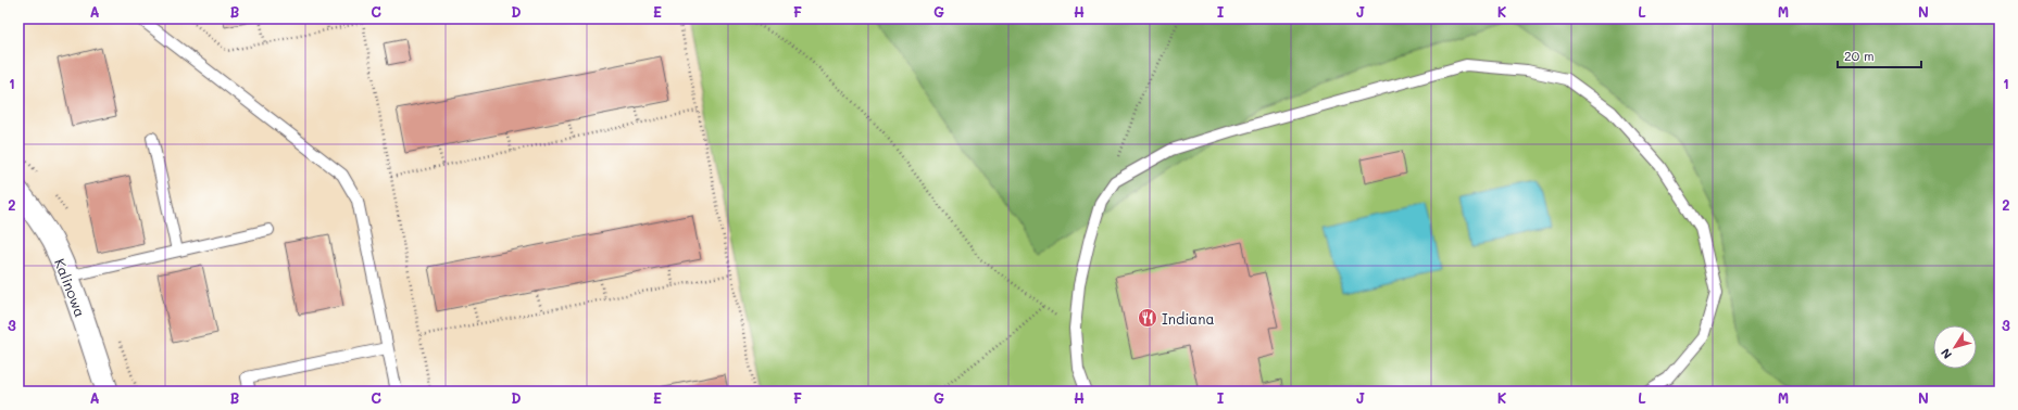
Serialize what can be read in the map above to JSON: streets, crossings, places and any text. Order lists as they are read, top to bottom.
{
  "streets": {
    "street": ["Kalinowa"]
  },
  "places": {
    "restaurant": ["Indiana"]
  },
  "scale_bar": "20 m",
  "north": "bottom left",
  "grid": {
    "columns": [
      "A",
      "B",
      "C",
      "D",
      "E",
      "F",
      "G",
      "H",
      "I",
      "J",
      "K",
      "L",
      "M",
      "N"
    ],
    "rows": ["1", "2", "3"]
  }
}
